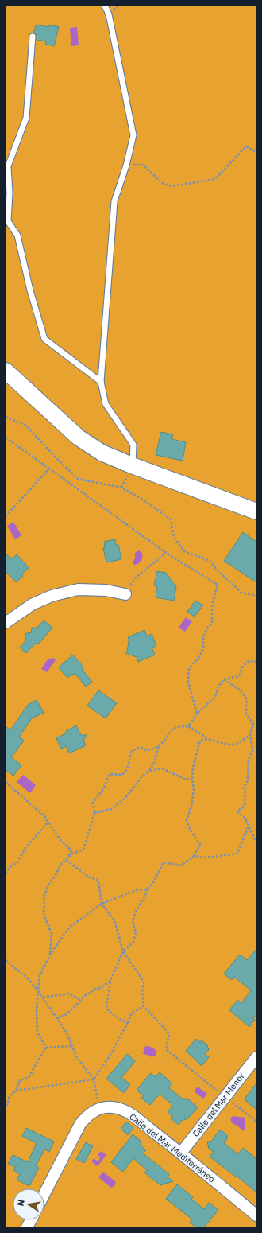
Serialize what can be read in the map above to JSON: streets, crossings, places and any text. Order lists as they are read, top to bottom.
{
  "streets": {
    "street": ["Calle del Mar Menor", "Calle del Mar Mediterráneo"]
  },
  "crossings": [
    ["Calle del Mar Menor", "Calle del Mar Mediterráneo"]
  ],
  "north": "left"
}
